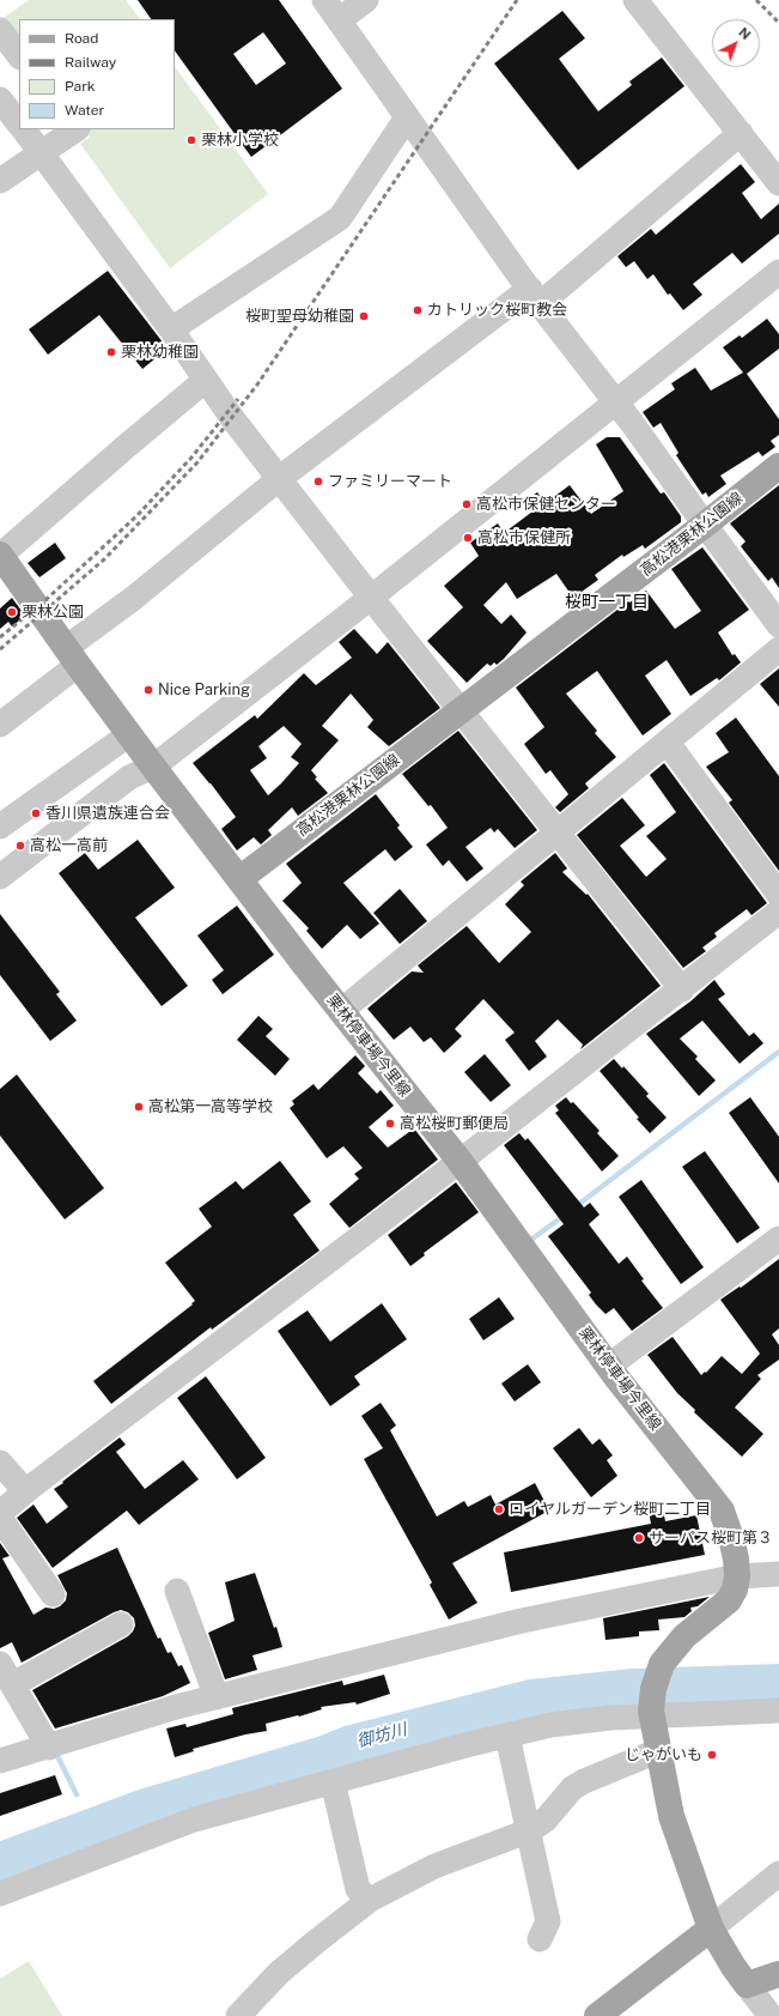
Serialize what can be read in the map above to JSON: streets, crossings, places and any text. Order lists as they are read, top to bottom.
{
  "streets": {
    "main road": ["高松港栗林公園線", "栗林停車場今里線"]
  },
  "crossings": [
    ["高松港栗林公園線", "栗林停車場今里線"]
  ],
  "districts": ["桜町一丁目"],
  "water": ["御坊川"],
  "places": [
    "栗林小学校",
    "カトリック桜町教会",
    "桜町聖母幼稚園",
    "栗林幼稚園",
    "ファミリーマート",
    "高松市保健センター",
    "高松市保健所",
    "栗林公園",
    "Nice Parking",
    "香川県遺族連合会",
    "高松一高前",
    "高松第一高等学校",
    "高松桜町郵便局",
    "ロイヤルガーデン桜町二丁目",
    "サーパス桜町第３",
    "じゃがいも"
  ],
  "legend": [
    "Road",
    "Railway",
    "Park",
    "Water"
  ],
  "north": "top right"
}
